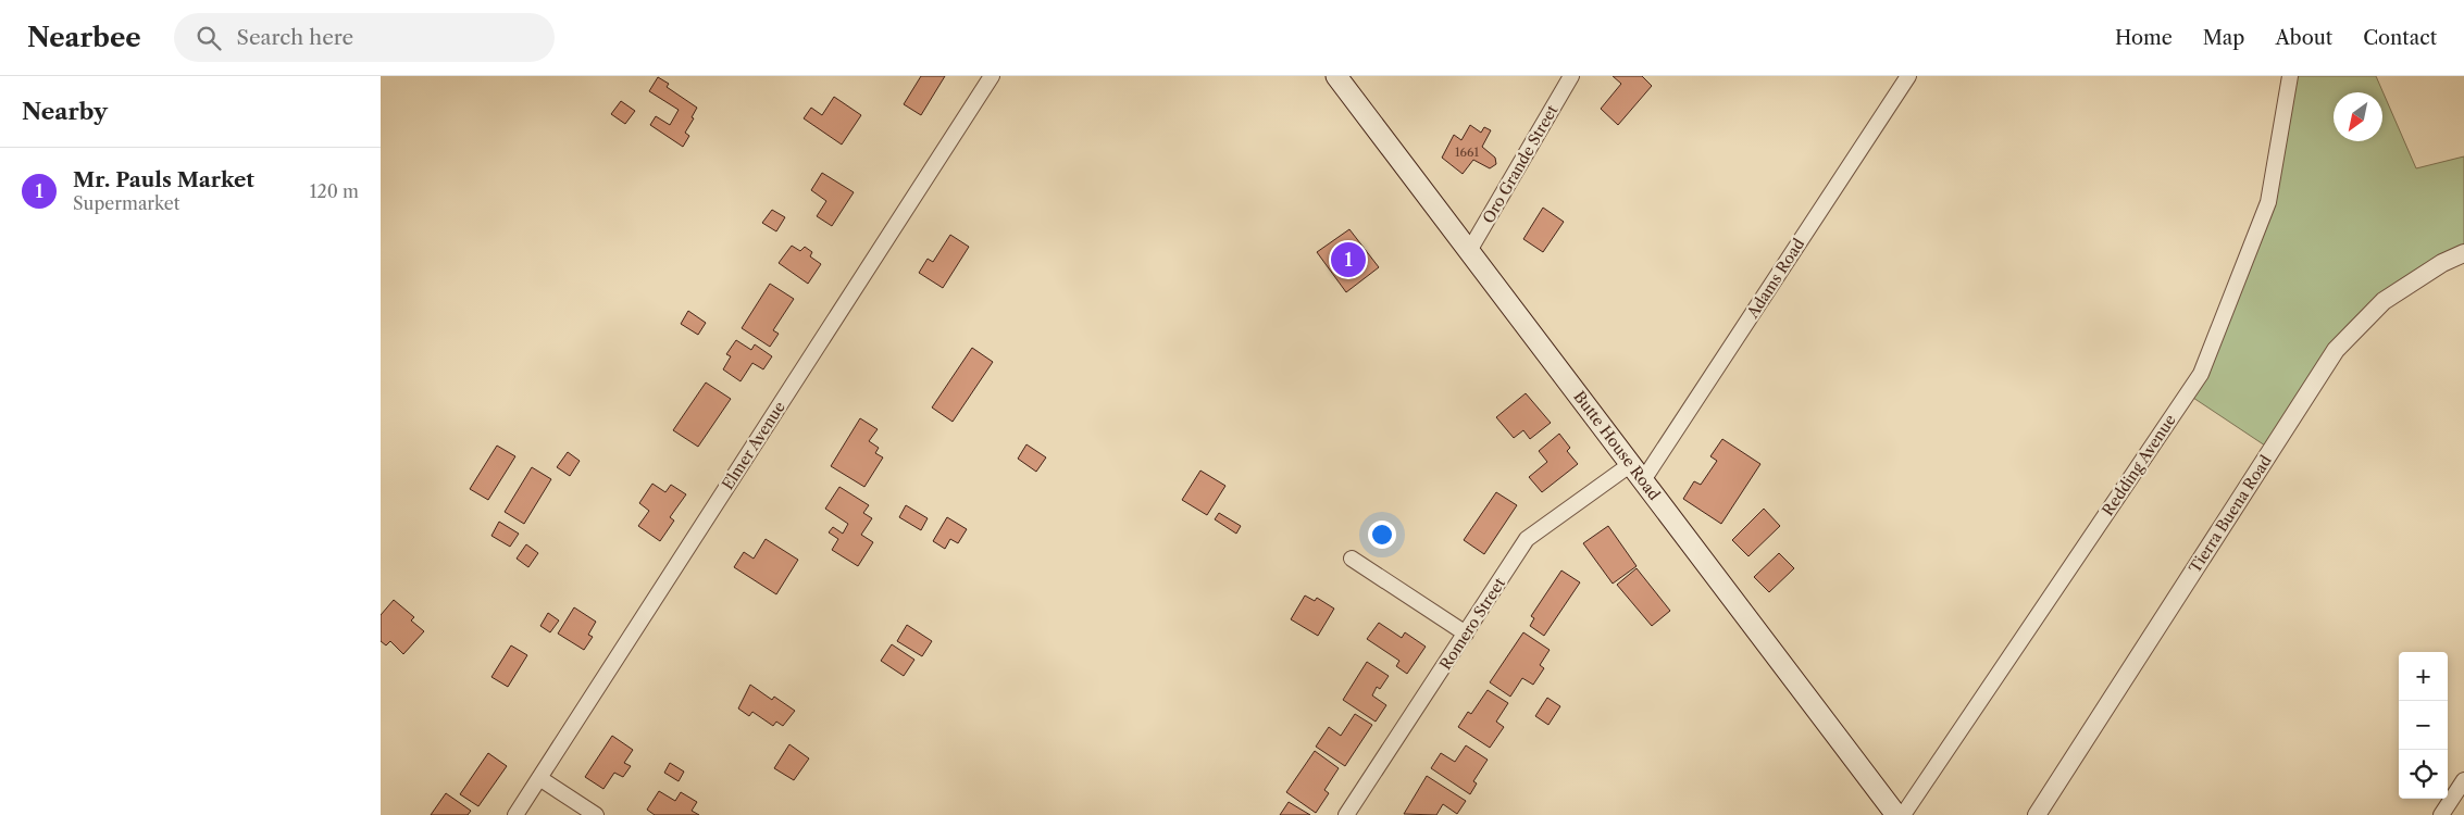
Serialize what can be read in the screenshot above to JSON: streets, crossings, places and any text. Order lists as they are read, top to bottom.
{
  "streets": {
    "main road": ["Butte House Road"],
    "street": [
      "Oro Grande Street",
      "Adams Road",
      "Elmer Avenue",
      "Redding Avenue",
      "Tierra Buena Road",
      "Romero Street"
    ]
  },
  "crossings": [
    ["Oro Grande Street", "Butte House Road"],
    ["Adams Road", "Butte House Road"],
    ["Butte House Road", "Romero Street"]
  ],
  "house_numbers": ["1661"],
  "north": "bottom left",
  "page": {
    "header": "Nearbee",
    "search": "Search here",
    "nav": [
      "Home",
      "Map",
      "About",
      "Contact"
    ],
    "heading": "Nearby",
    "list": [
      {
        "mark": "1",
        "name": "Mr. Pauls Market",
        "note": "Supermarket",
        "value": "120 m"
      }
    ],
    "pins": "1",
    "map_buttons": ["+", "−"]
  }
}
